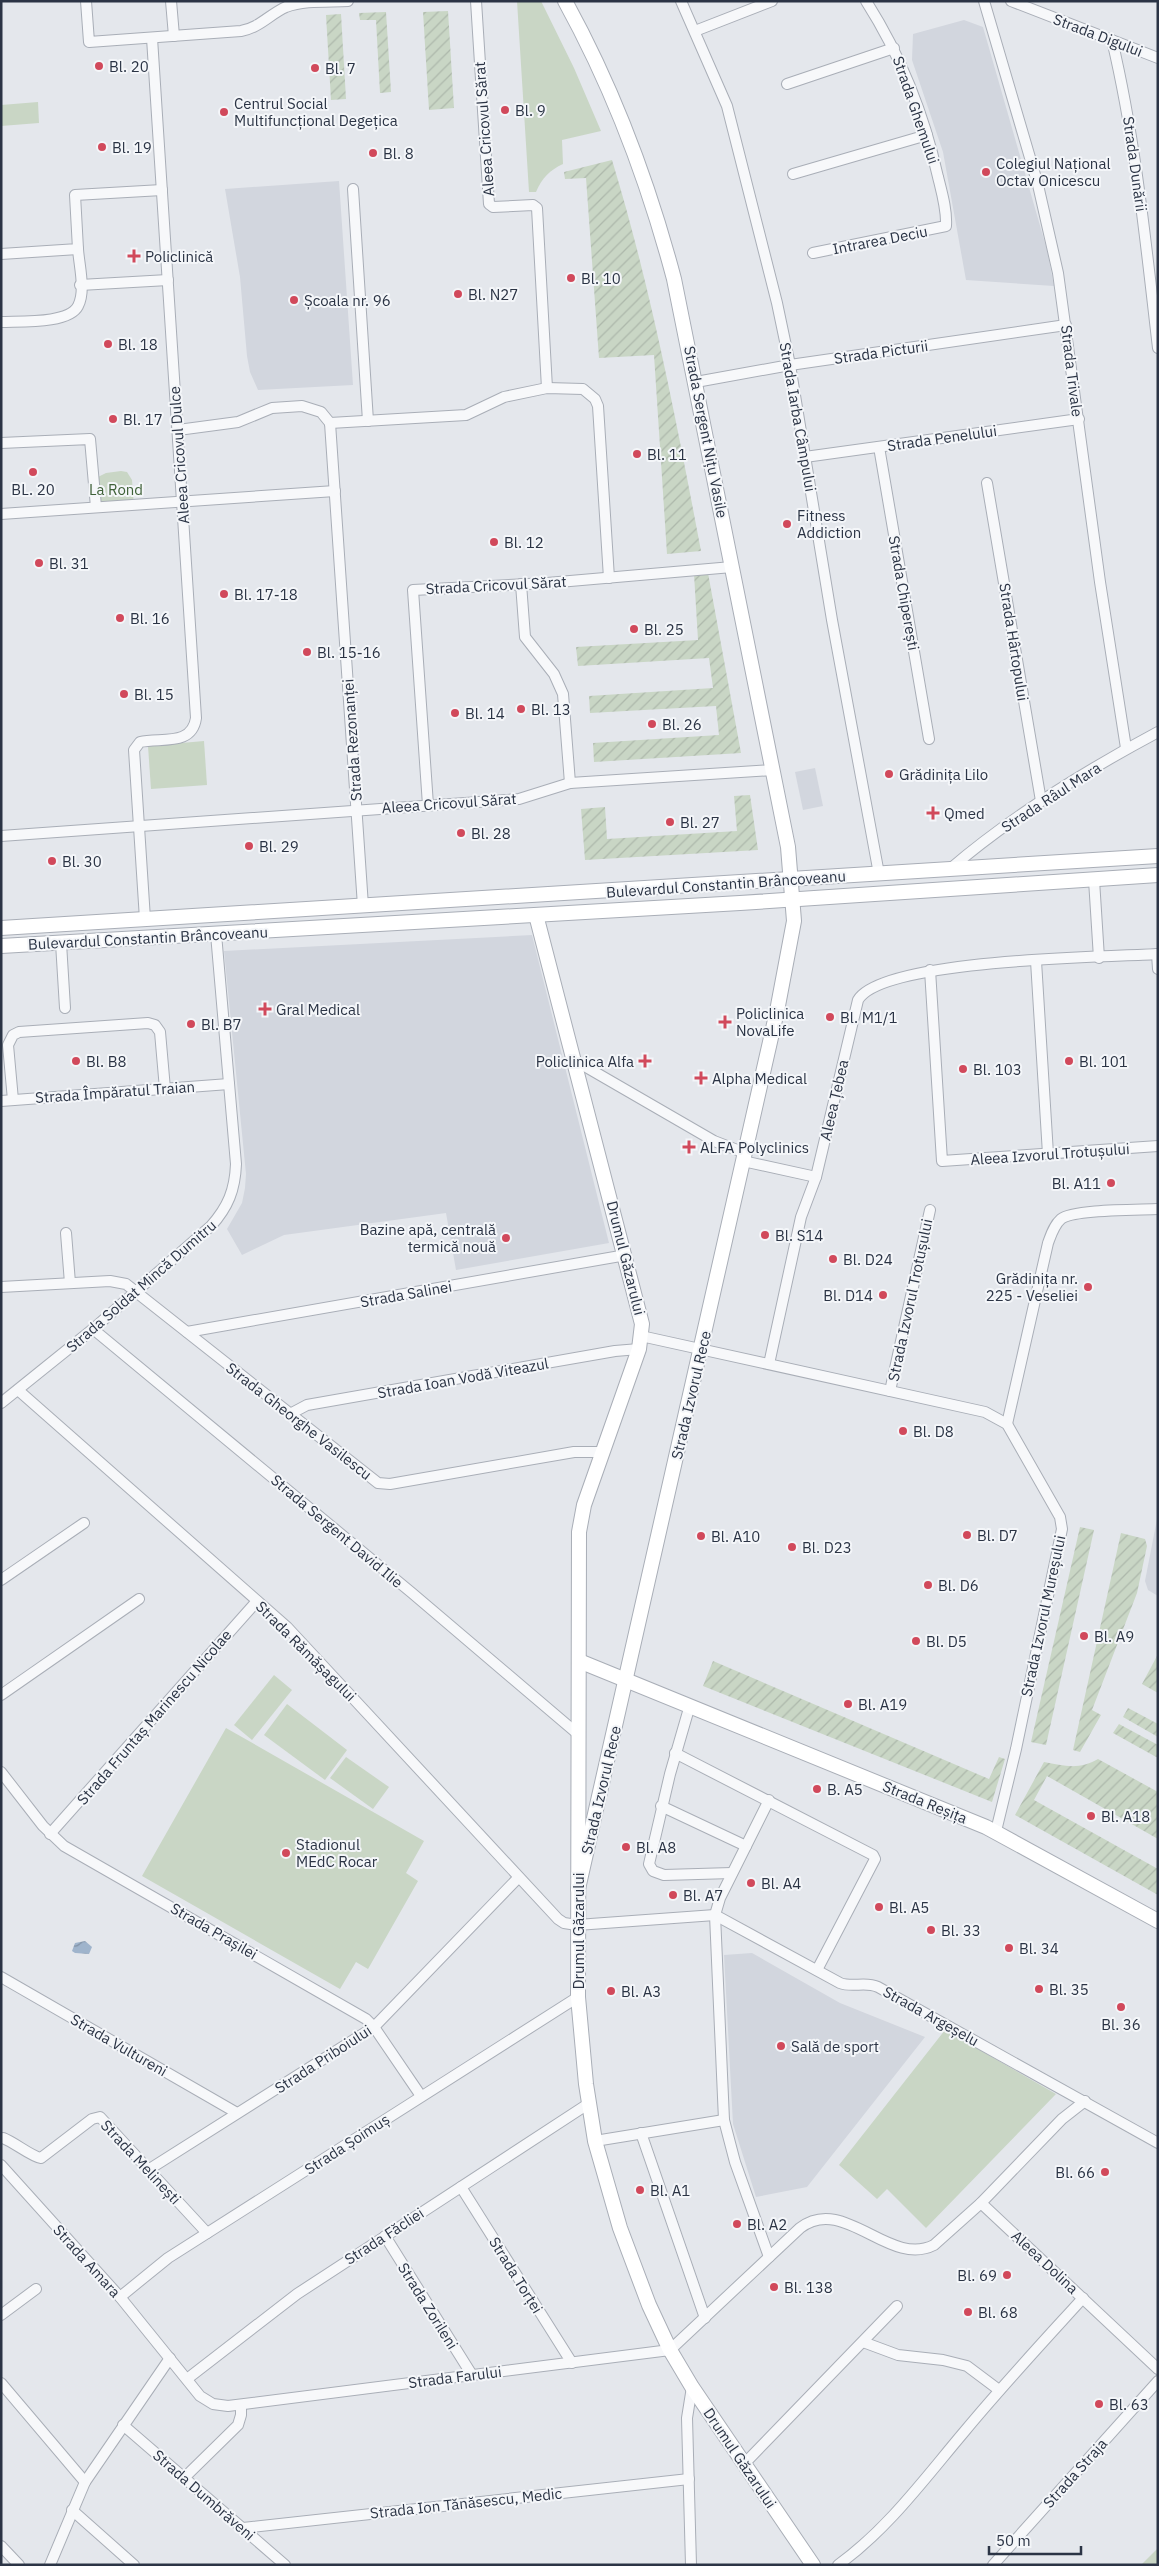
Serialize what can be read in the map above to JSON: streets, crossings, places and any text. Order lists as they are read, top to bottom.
{
  "streets": {
    "street": [
      "Strada Digului",
      "Strada Ghemului",
      "Aleea Cricovul Sărat",
      "Strada Dunării",
      "Intrarea Deciu",
      "Strada Picturii",
      "Strada Trivale",
      "Strada Iarba Câmpului",
      "Strada Sergent Nițu Vasile",
      "Strada Penelului",
      "Aleea Cricovul Dulce",
      "Strada Cricovul Sărat",
      "Strada Chiperești",
      "Strada Hârtopului",
      "Strada Rezonanței",
      "Strada Râul Mara",
      "Bulevardul Constantin Brâncoveanu",
      "Strada Împăratul Traian",
      "Aleea Țebea",
      "Aleea Izvorul Trotușului",
      "Drumul Găzarului",
      "Strada Soldat Mincă Dumitru",
      "Strada Salinei",
      "Strada Izvorul Trotușului",
      "Strada Ioan Vodă Viteazul",
      "Strada Izvorul Rece",
      "Strada Gheorghe Vasilescu",
      "Strada Sergent David Ilie",
      "Strada Izvorul Mureșului",
      "Strada Rămășagului",
      "Strada Fruntaș Marinescu Nicolae",
      "Strada Reșița",
      "Strada Prașilei",
      "Strada Argeșelu",
      "Strada Vultureni",
      "Strada Priboiului",
      "Strada Șoimuș",
      "Strada Melinești",
      "Strada Făcliei",
      "Strada Amara",
      "Aleea Dolina",
      "Strada Torței",
      "Strada Zorileni",
      "Strada Farului",
      "Strada Straja",
      "Strada Dumbrăveni",
      "Strada Ion Tănăsescu, Medic"
    ]
  },
  "crossings": [
    ["Strada Digului", "Strada Dunării"],
    ["Strada Ghemului", "Intrarea Deciu"],
    ["Aleea Cricovul Sărat", "Strada Sergent Nițu Vasile"],
    ["Aleea Cricovul Sărat", "Strada Cricovul Sărat"],
    ["Aleea Cricovul Sărat", "Strada Rezonanței"],
    ["Strada Picturii", "Strada Trivale"],
    ["Strada Picturii", "Strada Iarba Câmpului"],
    ["Strada Picturii", "Strada Sergent Nițu Vasile"],
    ["Strada Trivale", "Strada Penelului"],
    ["Strada Trivale", "Strada Râul Mara"],
    ["Strada Iarba Câmpului", "Strada Penelului"],
    ["Strada Iarba Câmpului", "Bulevardul Constantin Brâncoveanu"],
    ["Strada Sergent Nițu Vasile", "Strada Cricovul Sărat"],
    ["Strada Sergent Nițu Vasile", "Bulevardul Constantin Brâncoveanu"],
    ["Strada Sergent Nițu Vasile", "Strada Izvorul Rece"],
    ["Strada Penelului", "Strada Chiperești"],
    ["Aleea Cricovul Dulce", "Bulevardul Constantin Brâncoveanu"],
    ["Strada Hârtopului", "Strada Râul Mara"],
    ["Strada Rezonanței", "Bulevardul Constantin Brâncoveanu"],
    ["Strada Râul Mara", "Bulevardul Constantin Brâncoveanu"],
    ["Bulevardul Constantin Brâncoveanu", "Drumul Găzarului"],
    ["Bulevardul Constantin Brâncoveanu", "Strada Soldat Mincă Dumitru"],
    ["Bulevardul Constantin Brâncoveanu", "Strada Izvorul Rece"],
    ["Strada Împăratul Traian", "Strada Soldat Mincă Dumitru"],
    ["Aleea Țebea", "Aleea Izvorul Trotușului"],
    ["Aleea Țebea", "Strada Izvorul Trotușului"],
    ["Drumul Găzarului", "Strada Salinei"],
    ["Drumul Găzarului", "Strada Izvorul Trotușului"],
    ["Drumul Găzarului", "Strada Ioan Vodă Viteazul"],
    ["Drumul Găzarului", "Strada Izvorul Rece"],
    ["Drumul Găzarului", "Strada Gheorghe Vasilescu"],
    ["Drumul Găzarului", "Strada Sergent David Ilie"],
    ["Drumul Găzarului", "Strada Rămășagului"],
    ["Drumul Găzarului", "Strada Șoimuș"],
    ["Drumul Găzarului", "Strada Făcliei"],
    ["Drumul Găzarului", "Strada Farului"],
    ["Strada Soldat Mincă Dumitru", "Strada Gheorghe Vasilescu"],
    ["Strada Soldat Mincă Dumitru", "Strada Sergent David Ilie"],
    ["Strada Soldat Mincă Dumitru", "Strada Rămășagului"],
    ["Strada Salinei", "Strada Gheorghe Vasilescu"],
    ["Strada Izvorul Trotușului", "Strada Ioan Vodă Viteazul"],
    ["Strada Izvorul Trotușului", "Strada Izvorul Rece"],
    ["Strada Izvorul Trotușului", "Strada Izvorul Mureșului"],
    ["Strada Ioan Vodă Viteazul", "Strada Gheorghe Vasilescu"],
    ["Strada Izvorul Rece", "Strada Reșița"],
    ["Strada Izvorul Mureșului", "Strada Reșița"],
    ["Strada Rămășagului", "Strada Fruntaș Marinescu Nicolae"],
    ["Strada Rămășagului", "Strada Priboiului"],
    ["Strada Fruntaș Marinescu Nicolae", "Strada Prașilei"],
    ["Strada Prașilei", "Strada Priboiului"],
    ["Strada Prașilei", "Strada Șoimuș"],
    ["Strada Vultureni", "Strada Priboiului"],
    ["Strada Priboiului", "Strada Melinești"],
    ["Strada Șoimuș", "Strada Melinești"],
    ["Strada Șoimuș", "Strada Amara"],
    ["Strada Făcliei", "Strada Torței"],
    ["Strada Făcliei", "Strada Zorileni"],
    ["Strada Făcliei", "Strada Farului"],
    ["Strada Amara", "Strada Farului"],
    ["Strada Torței", "Strada Farului"],
    ["Strada Zorileni", "Strada Farului"],
    ["Strada Dumbrăveni", "Strada Ion Tănăsescu, Medic"]
  ],
  "parks": ["La Rond"],
  "places": {
    "other": [
      "Bl. 20",
      "Bl. 7",
      "Bl. 9",
      "Centrul Social Multifuncțional Degețica",
      "Bl. 19",
      "Bl. 8",
      "Colegiul Național Octav Onicescu",
      "Bl. 10",
      "Bl. N27",
      "Școala nr. 96",
      "Bl. 18",
      "Bl. 17",
      "Bl. 11",
      "BL. 20",
      "Fitness Addiction",
      "Bl. 12",
      "Bl. 31",
      "Bl. 17-18",
      "Bl. 16",
      "Bl. 25",
      "Bl. 15-16",
      "Bl. 15",
      "Bl. 13",
      "Bl. 14",
      "Bl. 26",
      "Grădinița Lilo",
      "Bl. 27",
      "Bl. 28",
      "Bl. 29",
      "Bl. 30",
      "Bl. M1/1",
      "Bl. B7",
      "Bl. B8",
      "Bl. 101",
      "Bl. 103",
      "Bl. A11",
      "Bl. S14",
      "Bazine apă, centrală termică nouă",
      "Bl. D24",
      "Grădinița nr. 225 - Veseliei",
      "Bl. D14",
      "Bl. D8",
      "Bl. D7",
      "Bl. A10",
      "Bl. D23",
      "Bl. D6",
      "Bl. A9",
      "Bl. D5",
      "Bl. A19",
      "B. A5",
      "Bl. A18",
      "Bl. A8",
      "Stadionul MEdC Rocar",
      "Bl. A4",
      "Bl. A7",
      "Bl. A5",
      "Bl. 33",
      "Bl. 34",
      "Bl. 35",
      "Bl. A3",
      "Bl. 36",
      "Sală de sport",
      "Bl. 66",
      "Bl. A1",
      "Bl. A2",
      "Bl. 69",
      "Bl. 138",
      "Bl. 68",
      "Bl. 63"
    ],
    "health": [
      "Policlinică",
      "Qmed",
      "Gral Medical",
      "Policlinica NovaLife",
      "Policlinica Alfa",
      "Alpha Medical",
      "ALFA Polyclinics"
    ]
  },
  "scale_bar": "50 m"
}
